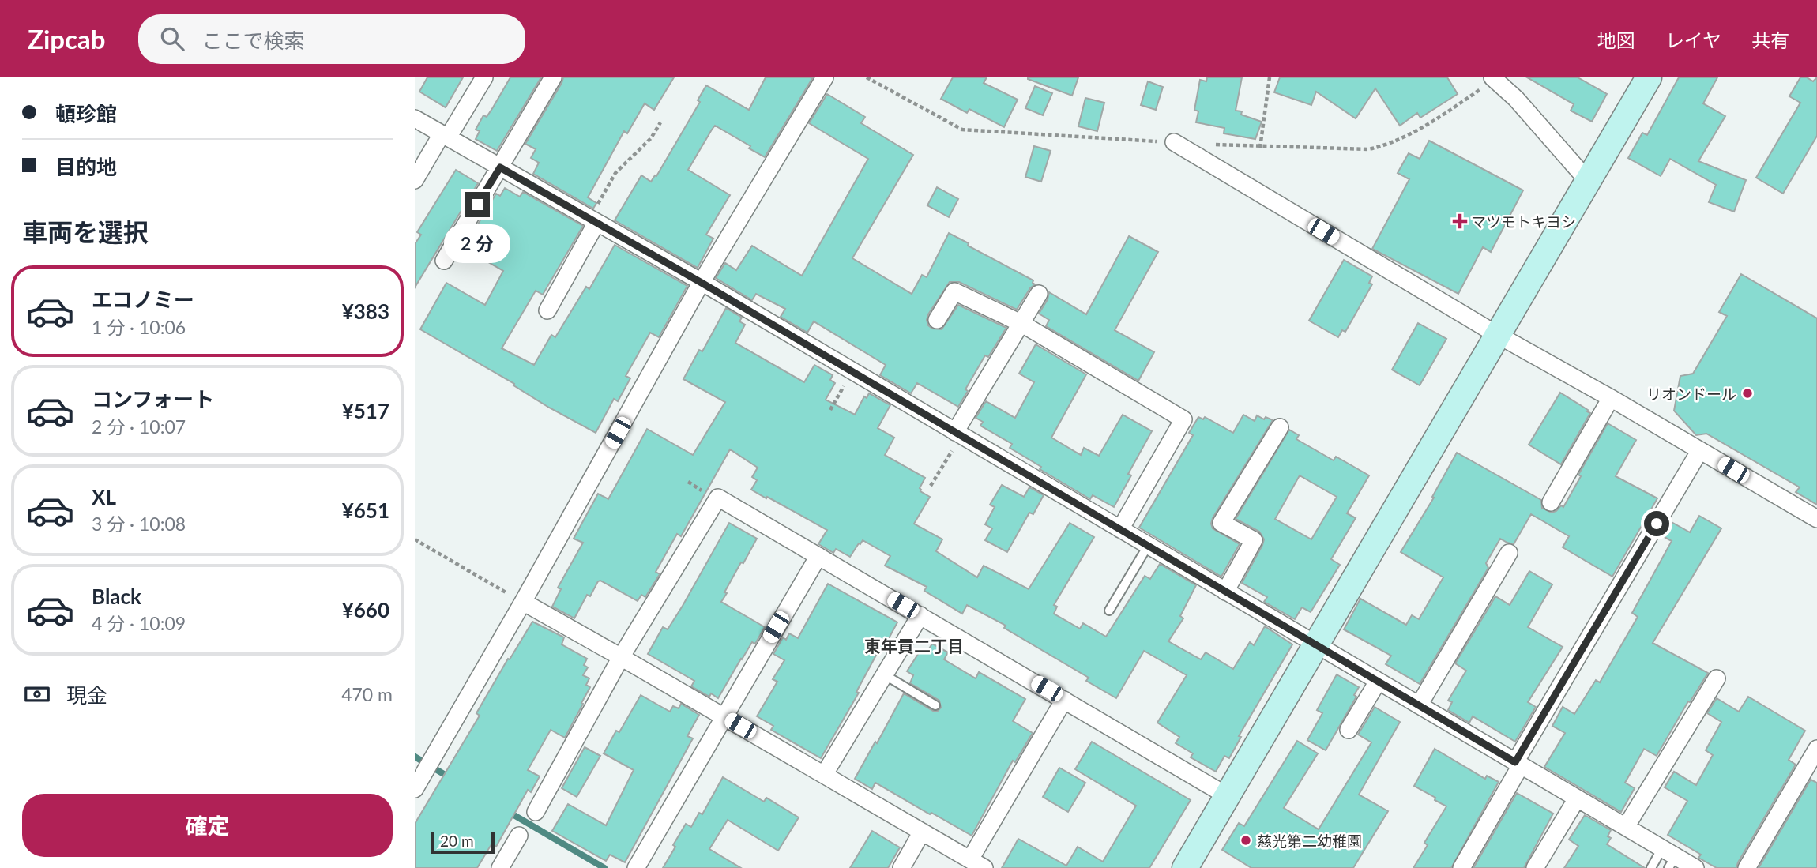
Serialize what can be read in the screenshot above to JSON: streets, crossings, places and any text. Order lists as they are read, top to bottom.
{
  "districts": ["東年貢二丁目"],
  "places": {
    "health": ["マツモトキヨシ"],
    "other": ["リオンドール", "慈光第二幼稚園"]
  },
  "scale_bar": "20 m",
  "page": {
    "header": "Zipcab",
    "search": "ここで検索",
    "nav": ["地図", "レイヤ", "共有"],
    "banner": ["頓珍館", "目的地"],
    "heading": "車両を選択",
    "bubble": "2 分",
    "list": [
      {
        "name": "エコノミー",
        "note": "1 分 · 10:06",
        "value": "¥383"
      },
      {
        "name": "コンフォート",
        "note": "2 分 · 10:07",
        "value": "¥517"
      },
      {
        "name": "XL",
        "note": "3 分 · 10:08",
        "value": "¥651"
      },
      {
        "name": "Black",
        "note": "4 分 · 10:09",
        "value": "¥660"
      }
    ],
    "pay": ["現金", "470 m"],
    "buttons": "確定",
    "scale": "20 m"
  }
}
